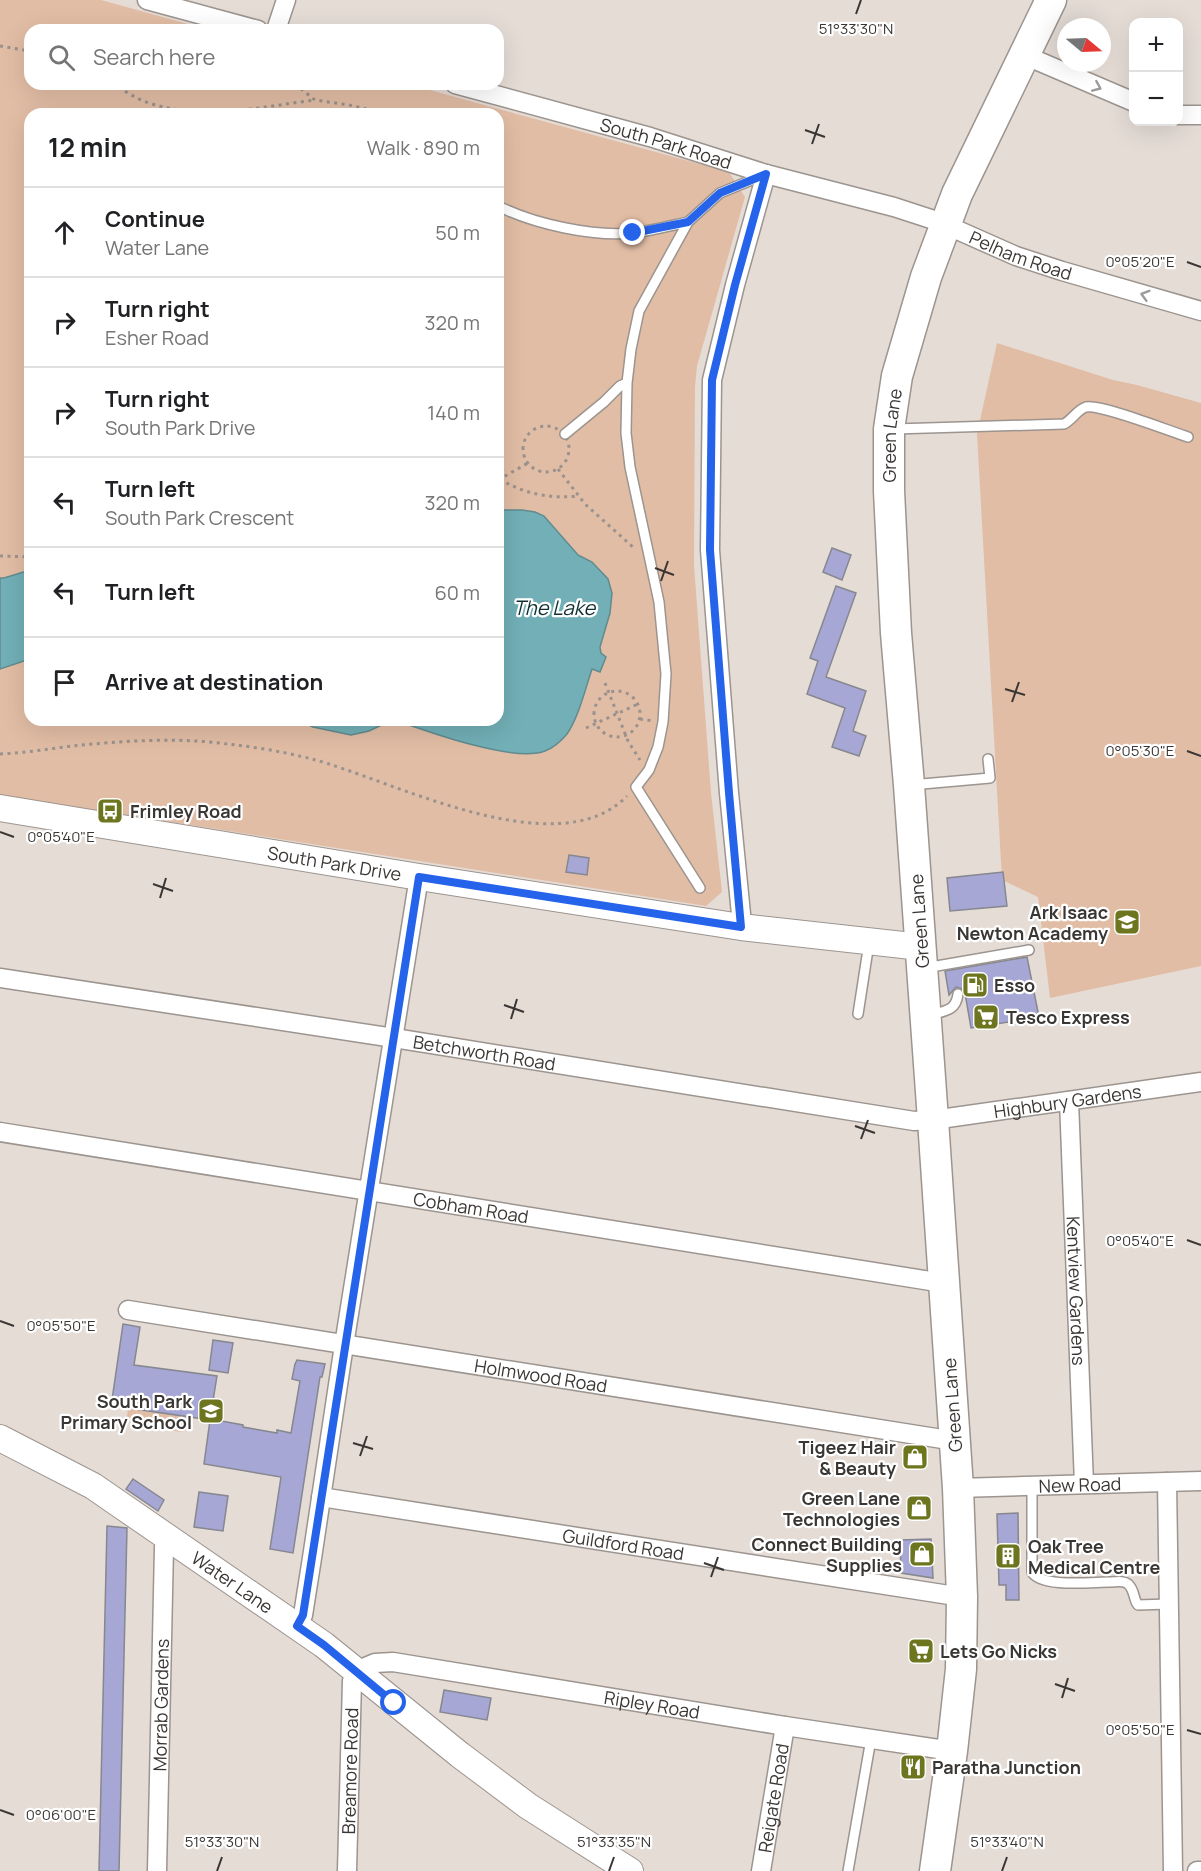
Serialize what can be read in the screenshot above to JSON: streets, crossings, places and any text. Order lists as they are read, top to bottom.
{
  "streets": {
    "main road": ["Green Lane"],
    "street": [
      "South Park Road",
      "Pelham Road",
      "South Park Drive",
      "Betchworth Road",
      "Highbury Gardens",
      "Cobham Road",
      "Kentview Gardens",
      "Holmwood Road",
      "New Road",
      "Guildford Road",
      "Water Lane",
      "Morrab Gardens",
      "Ripley Road",
      "Breamore Road",
      "Reigate Road"
    ]
  },
  "crossings": [
    ["South Park Road", "Pelham Road"],
    ["South Park Road", "Green Lane"],
    ["Pelham Road", "Green Lane"],
    ["Green Lane", "South Park Drive"],
    ["Green Lane", "Betchworth Road"],
    ["Green Lane", "Highbury Gardens"],
    ["Green Lane", "Cobham Road"],
    ["Green Lane", "Holmwood Road"],
    ["Green Lane", "New Road"],
    ["Green Lane", "Guildford Road"],
    ["Green Lane", "Ripley Road"],
    ["Betchworth Road", "Highbury Gardens"],
    ["Highbury Gardens", "Kentview Gardens"],
    ["Kentview Gardens", "New Road"],
    ["Water Lane", "Morrab Gardens"],
    ["Water Lane", "Ripley Road"],
    ["Water Lane", "Breamore Road"],
    ["Ripley Road", "Breamore Road"],
    ["Ripley Road", "Reigate Road"]
  ],
  "one_way": ["Pelham Road"],
  "water": ["The Lake"],
  "places": {
    "bus stop": ["Frimley Road"],
    "school or university": ["Ark Isaac Newton Academy", "South Park Primary School"],
    "fuel station": ["Esso"],
    "supermarket": ["Tesco Express", "Lets Go Nicks"],
    "shop": ["Tigeez Hair & Beauty", "Green Lane Technologies", "Connect Building Supplies"],
    "building": ["Oak Tree Medical Centre"],
    "restaurant": ["Paratha Junction"]
  },
  "north": "right",
  "page": {
    "map_buttons": ["+", "−"],
    "search": "Search here",
    "heading": ["12 min", "Walk · 890 m"],
    "list": [
      ["Continue", "Water Lane", "50 m"],
      ["Turn right", "Esher Road", "320 m"],
      ["Turn right", "South Park Drive", "140 m"],
      ["Turn left", "South Park Crescent", "320 m"],
      ["Turn left", "60 m"],
      "Arrive at destination"
    ]
  },
  "coordinates": [
    "51°33'30\"N",
    "0°05'20\"E",
    "0°05'30\"E",
    "0°05'40\"E",
    "0°05'50\"E",
    "0°06'00\"E",
    "51°33'35\"N",
    "51°33'40\"N"
  ]
}
